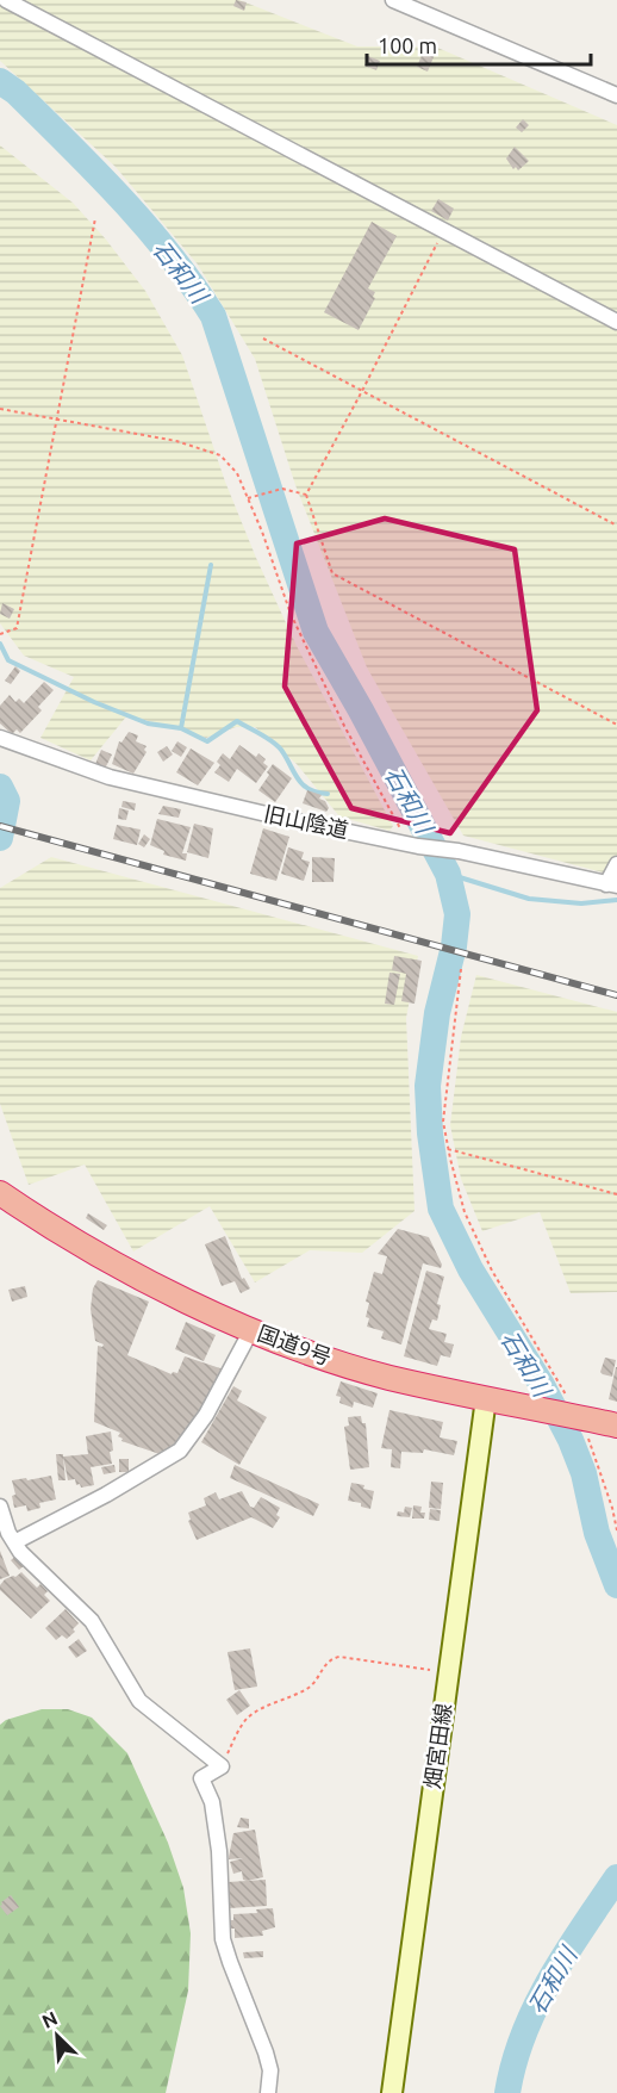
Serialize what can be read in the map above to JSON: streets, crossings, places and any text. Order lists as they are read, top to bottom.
{
  "streets": {
    "highway": ["国道9号"],
    "main road": ["畑宮田線"],
    "street": ["旧山陰道"]
  },
  "crossings": [
    ["国道9号", "畑宮田線"]
  ],
  "water": ["石和川"],
  "scale_bar": "100 m",
  "north": "top left"
}
